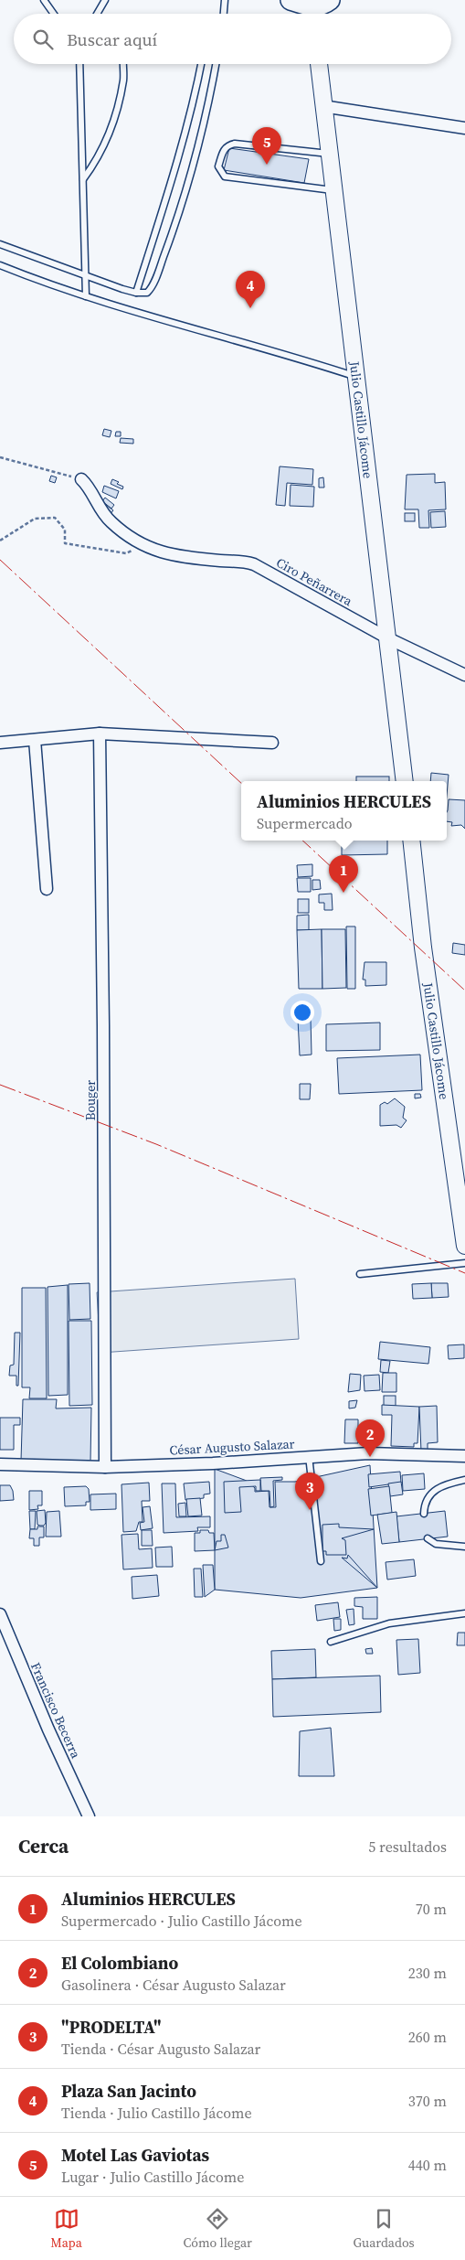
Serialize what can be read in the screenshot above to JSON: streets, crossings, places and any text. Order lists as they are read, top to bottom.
{
  "streets": {
    "main road": ["Julio Castillo Jácome"],
    "street": [
      "Ciro Peñarrera",
      "Bouger",
      "César Augusto Salazar",
      "Francisco Becerra"
    ]
  },
  "crossings": [
    ["Julio Castillo Jácome", "Ciro Peñarrera"],
    ["Bouger", "César Augusto Salazar"]
  ],
  "page": {
    "search": "Buscar aquí",
    "pins": [
      "5",
      "4",
      "1",
      "2",
      "3"
    ],
    "popup": ["Aluminios HERCULES", "Supermercado"],
    "heading": ["Cerca", "5 resultados"],
    "list": [
      {
        "mark": "1",
        "name": "Aluminios HERCULES",
        "note": "Supermercado · Julio Castillo Jácome",
        "value": "70 m"
      },
      {
        "mark": "2",
        "name": "El Colombiano",
        "note": "Gasolinera · César Augusto Salazar",
        "value": "230 m"
      },
      {
        "mark": "3",
        "name": "\"PRODELTA\"",
        "note": "Tienda · César Augusto Salazar",
        "value": "260 m"
      },
      {
        "mark": "4",
        "name": "Plaza San Jacinto",
        "note": "Tienda · Julio Castillo Jácome",
        "value": "370 m"
      },
      {
        "mark": "5",
        "name": "Motel Las Gaviotas",
        "note": "Lugar · Julio Castillo Jácome",
        "value": "440 m"
      }
    ],
    "nav": ["Mapa", "Cómo llegar", "Guardados"]
  }
}
